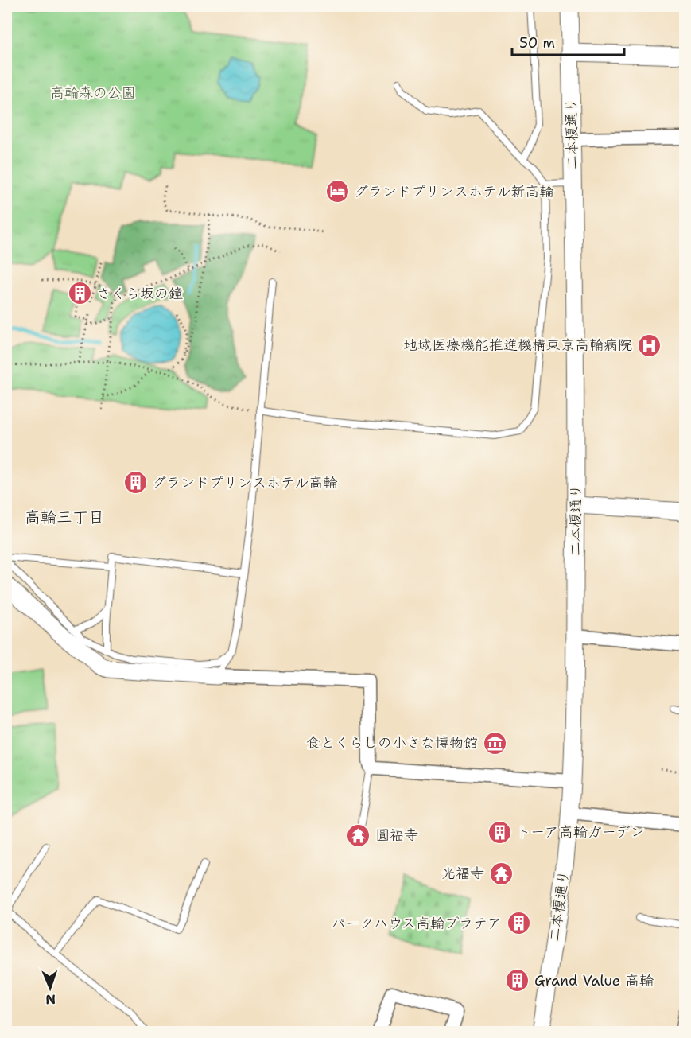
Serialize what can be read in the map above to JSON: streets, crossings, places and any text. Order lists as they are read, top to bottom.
{
  "streets": {
    "street": ["二本榎通り"]
  },
  "districts": ["高輪三丁目"],
  "parks": ["高輪森の公園"],
  "places": {
    "hotel": ["グランドプリンスホテル新高輪"],
    "building": [
      "さくら坂の鐘",
      "グランドプリンスホテル高輪",
      "トーア高輪ガーデン",
      "パークハウス高輪プラテア",
      "Grand Value 高輪"
    ],
    "hospital": ["地域医療機能推進機構東京高輪病院"],
    "museum": ["食とくらしの小さな博物館"],
    "temple": ["圓福寺", "光福寺"]
  },
  "scale_bar": "50 m",
  "north": "bottom"
}
